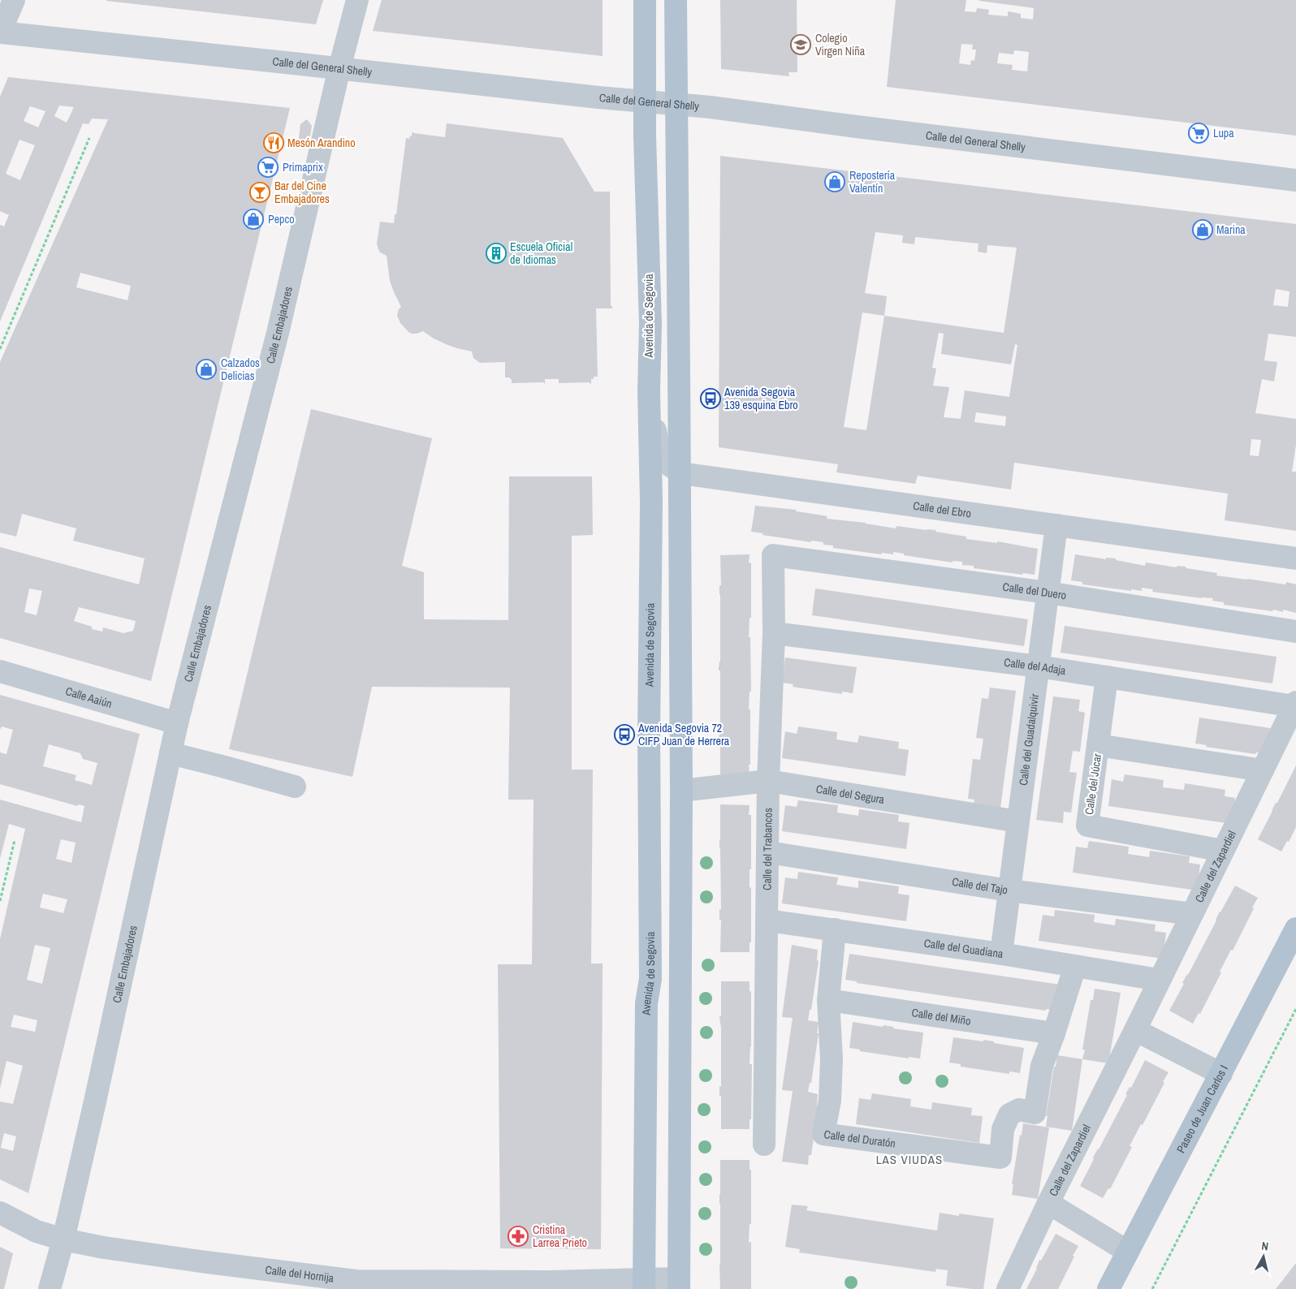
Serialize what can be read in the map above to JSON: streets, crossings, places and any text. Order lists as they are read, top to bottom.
{
  "streets": {
    "main road": ["Avenida de Segovia", "Paseo de Juan Carlos I"],
    "street": [
      "Calle del General Shelly",
      "Calle Embajadores",
      "Calle del Ebro",
      "Calle del Duero",
      "Calle del Adaja",
      "Calle Aaiún",
      "Calle del Guadalquivir",
      "Calle del Júcar",
      "Calle del Segura",
      "Calle del Trabancos",
      "Calle del Zapardiel",
      "Calle del Tajo",
      "Calle del Guadiana",
      "Calle del Miño",
      "Calle del Duratón",
      "Calle del Hornija"
    ]
  },
  "crossings": [
    ["Calle del General Shelly", "Avenida de Segovia"],
    ["Calle del General Shelly", "Calle Embajadores"],
    ["Avenida de Segovia", "Calle del Ebro"],
    ["Avenida de Segovia", "Calle del Hornija"],
    ["Calle Embajadores", "Calle Aaiún"],
    ["Calle Embajadores", "Calle del Hornija"],
    ["Calle del Ebro", "Calle del Guadalquivir"],
    ["Calle del Duero", "Calle del Guadalquivir"],
    ["Calle del Duero", "Calle del Trabancos"],
    ["Calle del Adaja", "Calle del Guadalquivir"],
    ["Calle del Adaja", "Calle del Júcar"],
    ["Calle del Adaja", "Calle del Trabancos"],
    ["Calle del Adaja", "Calle del Zapardiel"],
    ["Calle del Guadalquivir", "Calle del Segura"],
    ["Calle del Guadalquivir", "Calle del Tajo"],
    ["Calle del Guadalquivir", "Calle del Guadiana"],
    ["Calle del Júcar", "Calle del Zapardiel"],
    ["Calle del Segura", "Calle del Trabancos"],
    ["Calle del Trabancos", "Calle del Tajo"],
    ["Calle del Trabancos", "Calle del Guadiana"],
    ["Calle del Zapardiel", "Calle del Tajo"],
    ["Calle del Zapardiel", "Calle del Guadiana"],
    ["Calle del Zapardiel", "Paseo de Juan Carlos I"],
    ["Calle del Miño", "Calle del Duratón"]
  ],
  "districts": ["LAS VIUDAS"],
  "places": {
    "school or university": ["Colegio Virgen Niña"],
    "supermarket": ["Lupa", "Primaprix"],
    "restaurant": ["Mesón Arandino"],
    "shop": [
      "Repostería Valentín",
      "Pepco",
      "Marina",
      "Calzados Delicias"
    ],
    "bar": ["Bar del Cine Embajadores"],
    "building": ["Escuela Oficial de Idiomas"],
    "bus stop": ["Avenida Segovia 139 esquina Ebro", "Avenida Segovia 72 CIFP Juan de Herrera"],
    "pharmacy": ["Cristina Larrea Prieto"]
  },
  "north": "top"
}
